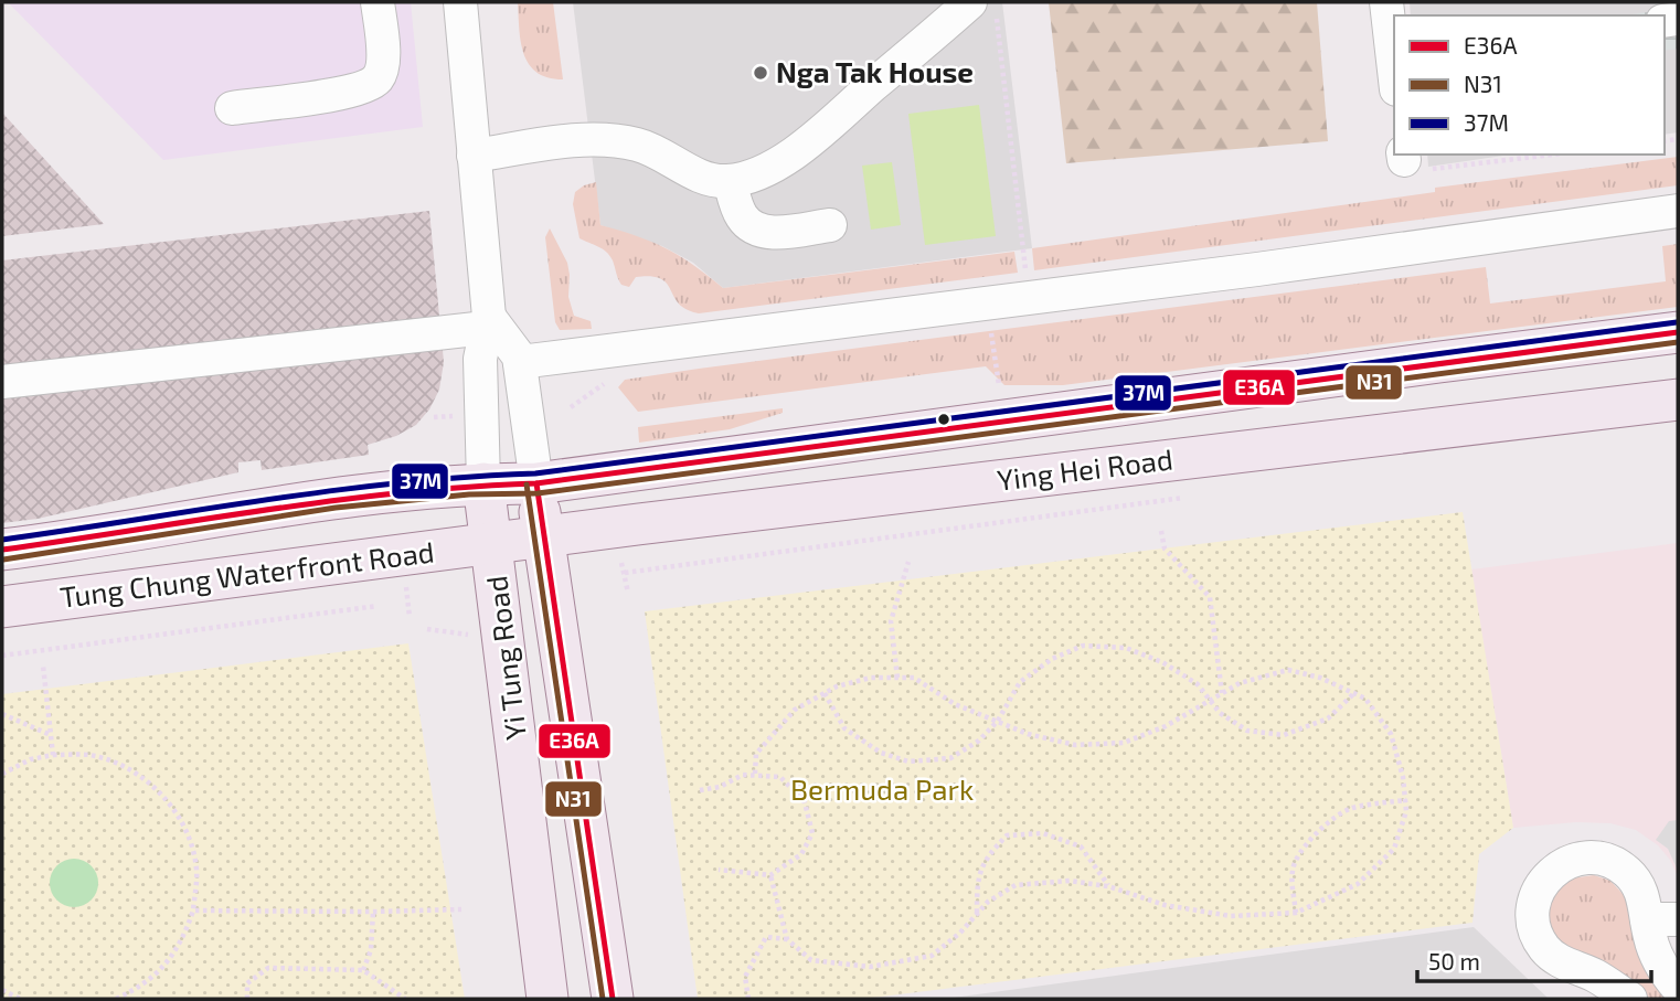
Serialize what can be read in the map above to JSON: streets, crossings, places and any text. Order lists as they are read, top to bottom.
{
  "streets": {
    "main road": ["Ying Hei Road", "Tung Chung Waterfront Road", "Yi Tung Road"]
  },
  "crossings": [
    ["Ying Hei Road", "Tung Chung Waterfront Road"],
    ["Ying Hei Road", "Yi Tung Road"],
    ["Tung Chung Waterfront Road", "Yi Tung Road"]
  ],
  "parks": ["Bermuda Park"],
  "places": ["Nga Tak House"],
  "lines": ["transit line 37M", "transit line E36A", "transit line N31"],
  "legend": ["E36A", "N31", "37M"],
  "scale_bar": "50 m"
}
